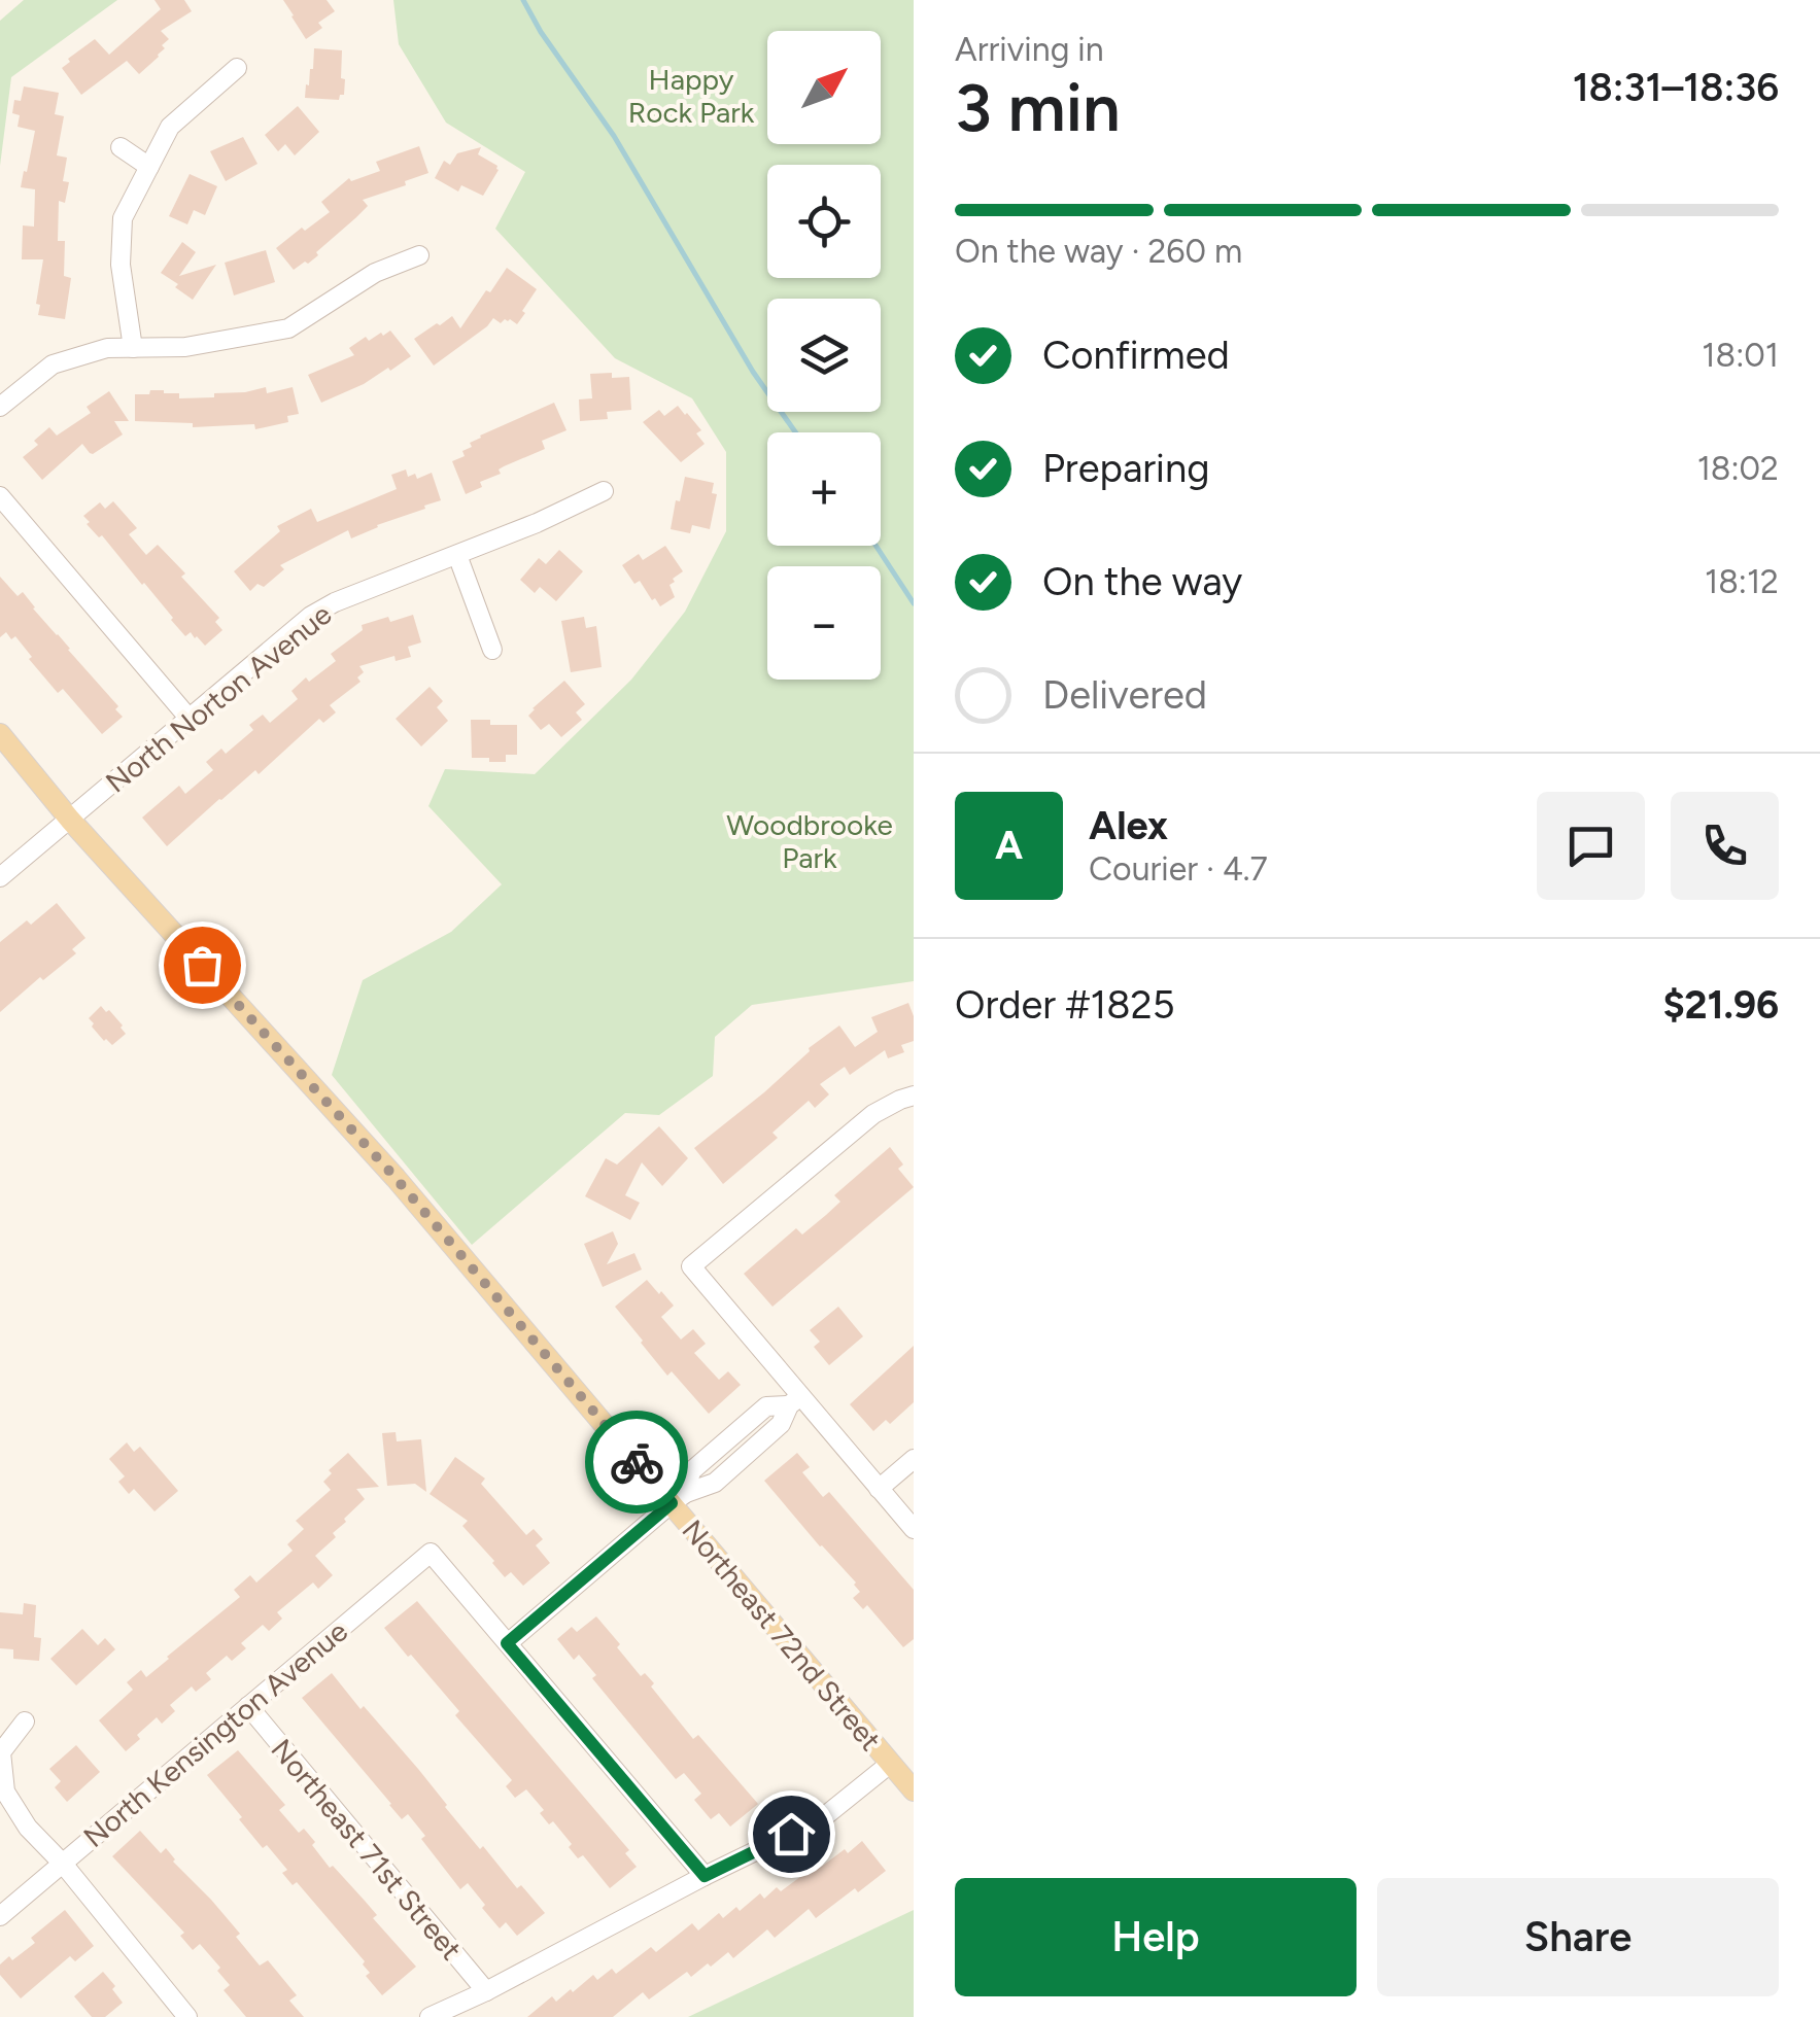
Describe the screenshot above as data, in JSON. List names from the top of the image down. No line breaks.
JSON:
{"streets":{"main road":["Northeast 72nd Street"],"street":["North Norton Avenue","North Kensington Avenue","Northeast 71st Street"]},"crossings":[["North Norton Avenue","Northeast 72nd Street"],["North Kensington Avenue","Northeast 71st Street"]],"parks":["Happy Rock Park","Woodbrooke Park"],"north":"top right","page":{"heading":["3 min","Arriving in","18:31–18:36"],"panel":["Alex","Courier · 4.7","Order #1825","$21.96"],"map_buttons":["+","−"],"bar":"On the way · 260 m","list":[["Confirmed","18:01"],["Preparing","18:02"],["On the way","18:12"],"Delivered"],"round":"A","buttons":["Help","Share"]}}
